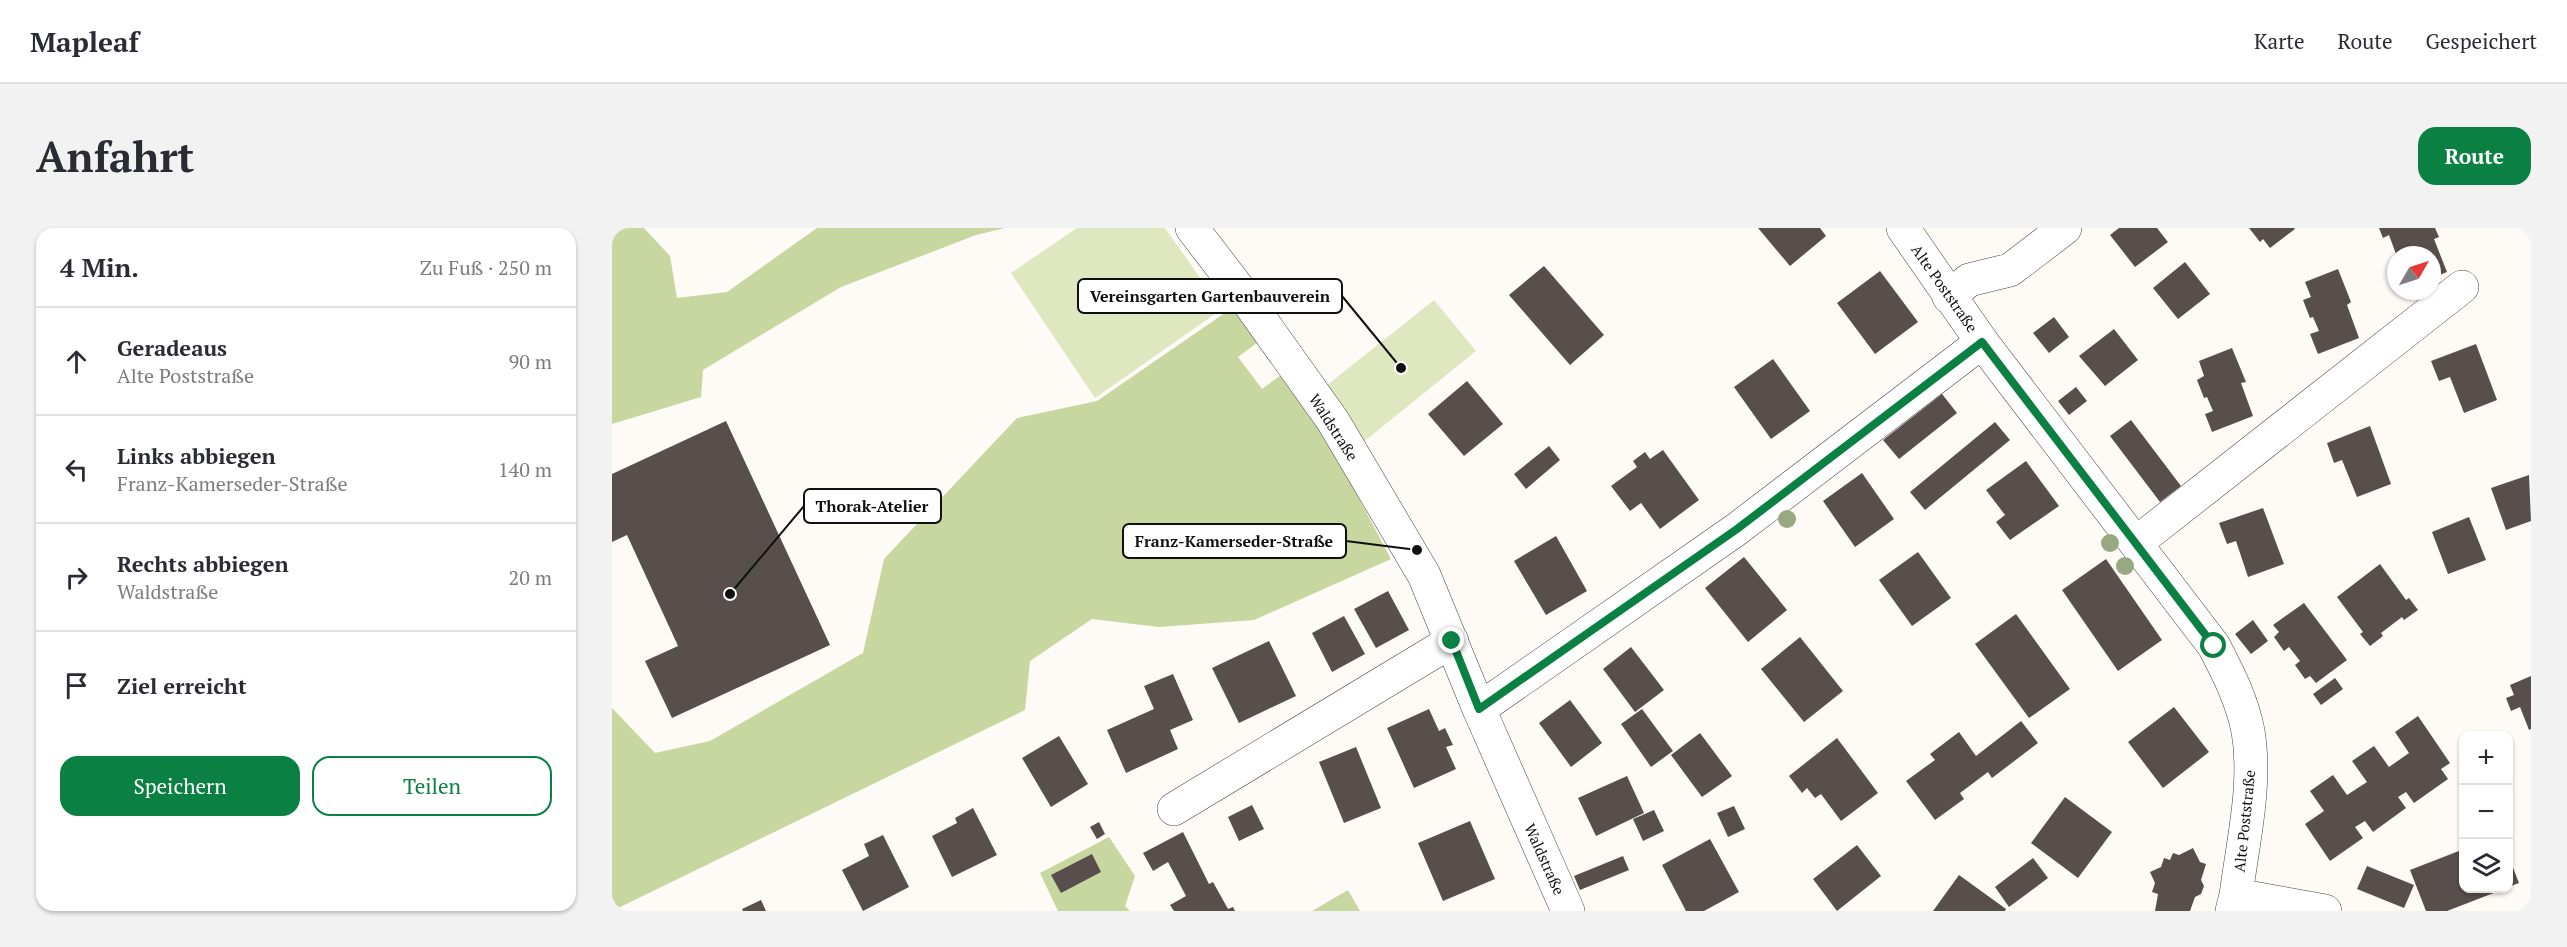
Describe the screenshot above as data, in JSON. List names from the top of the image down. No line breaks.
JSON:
{"streets":{"street":["Alte Poststraße","Waldstraße"]},"places":["Vereinsgarten Gartenbauverein","Franz-Kamerseder-Straße","Thorak-Atelier"],"north":"top right","page":{"header":"Mapleaf","nav":["Karte","Route","Gespeichert"],"buttons":["Route",["Speichern","Teilen"]],"title":"Anfahrt","heading":["4 Min.","Zu Fuß · 250 m"],"list":[["Geradeaus","Alte Poststraße","90 m"],["Links abbiegen","Franz-Kamerseder-Straße","140 m"],["Rechts abbiegen","Waldstraße","20 m"],"Ziel erreicht"],"map_buttons":["+","−"]}}
